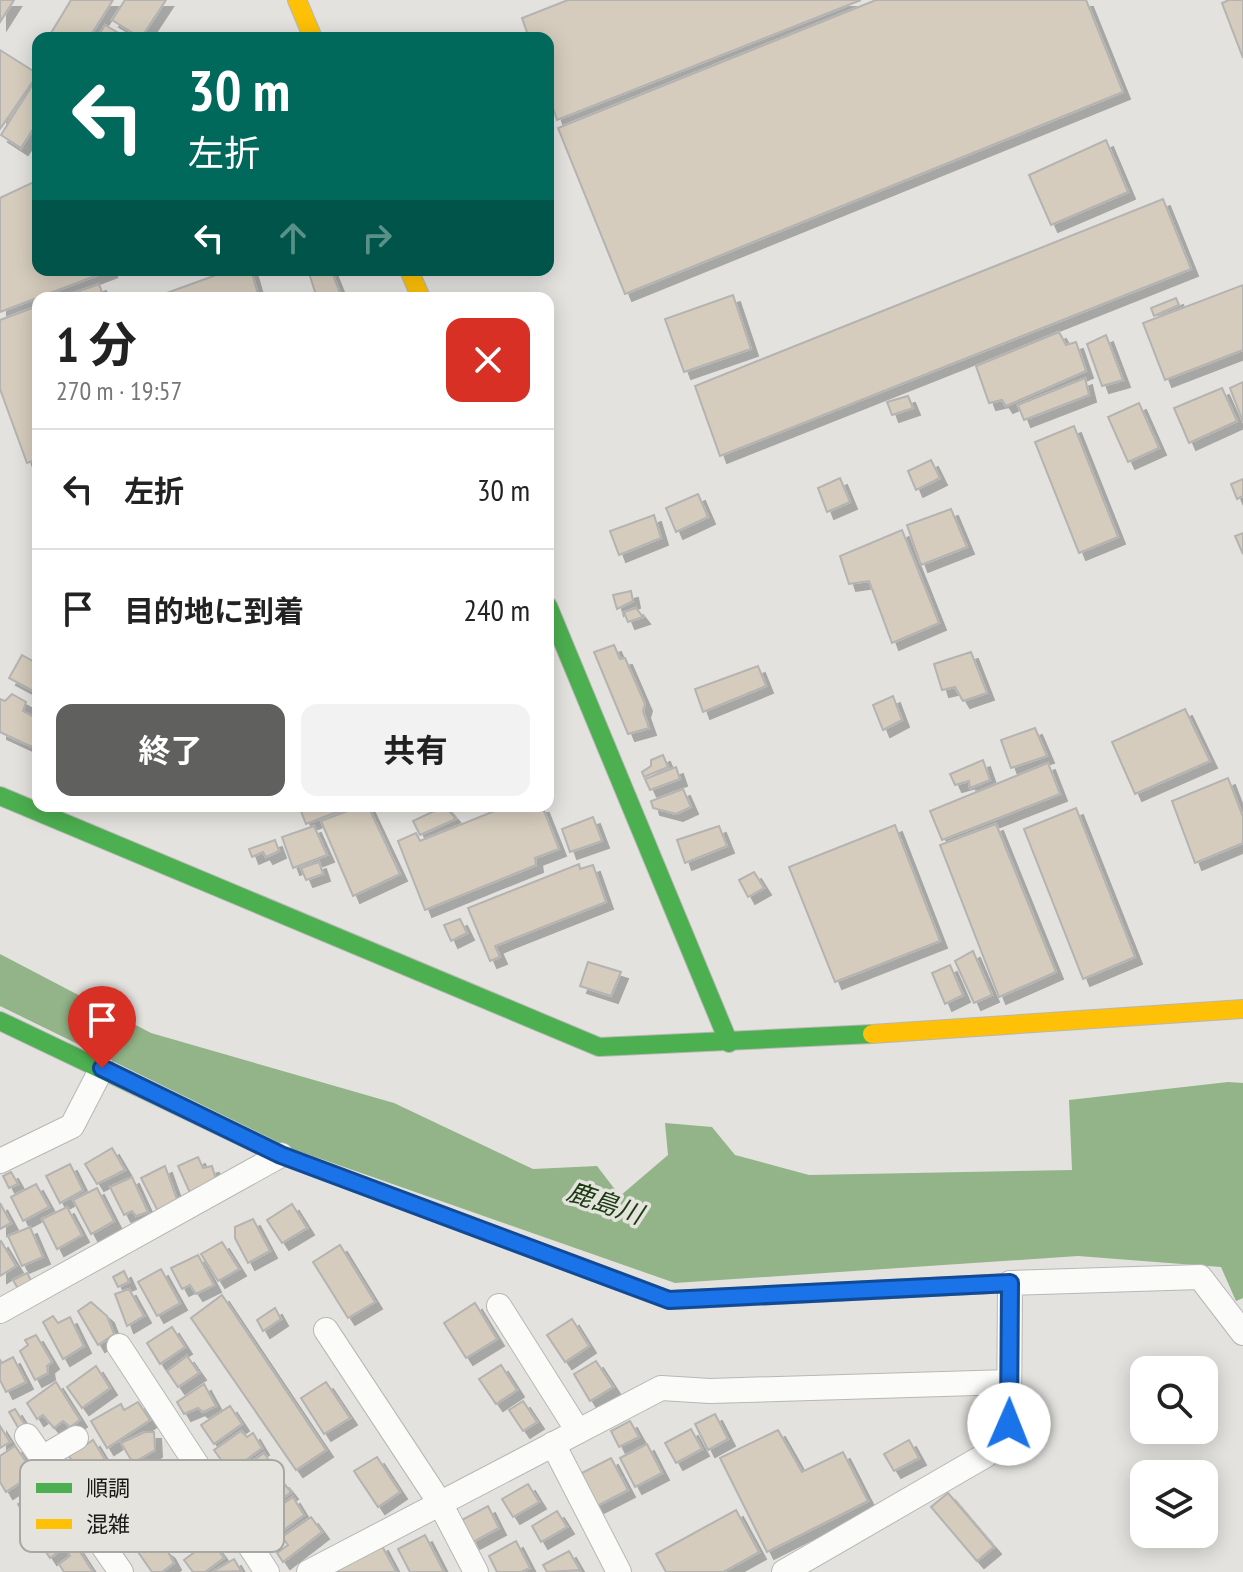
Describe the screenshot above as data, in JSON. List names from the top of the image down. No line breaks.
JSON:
{"water":["鹿島川"],"legend":["順調","混雑"],"page":{"turn":["30 m","左折"],"heading":["1 分","270 m · 19:57"],"list":[{"name":"左折","value":"30 m"},{"name":"目的地に到着","value":"240 m"}],"buttons":["終了","共有"]}}
